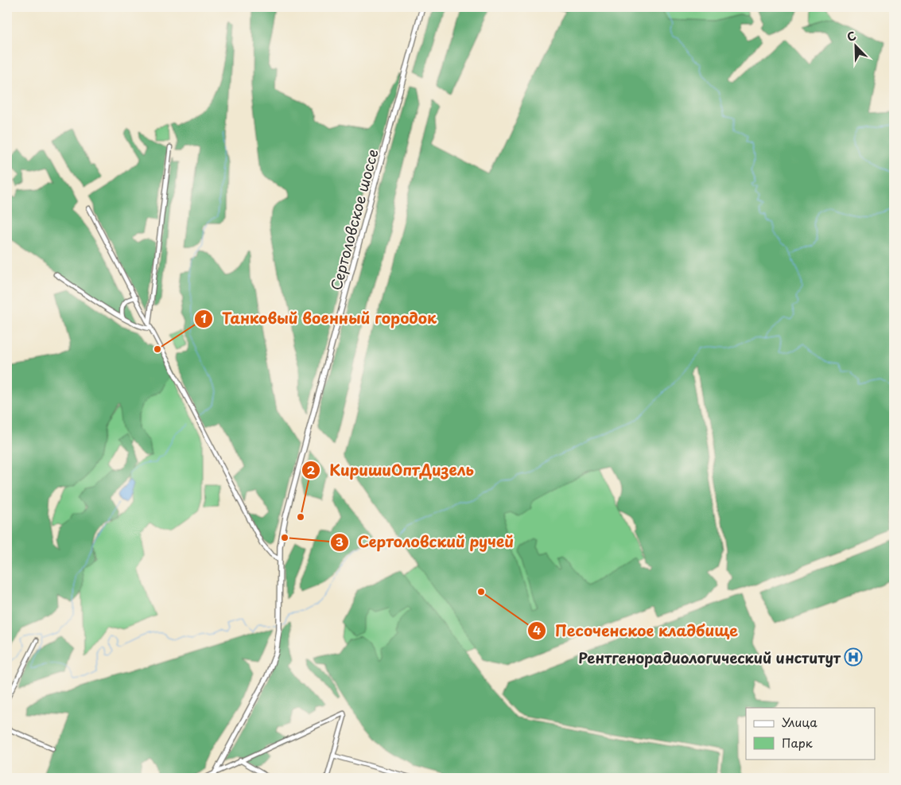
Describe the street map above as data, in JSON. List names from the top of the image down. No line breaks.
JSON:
{"streets":{"main road":["Сертоловское шоссе"]},"places":{"other":["Танковый военный городок","КиришиОптДизель","Сертоловский ручей","Песоченское кладбище"],"hospital":["Рентгенорадиологический институт"]},"legend":["Улица","Парк"],"north":"top left"}
